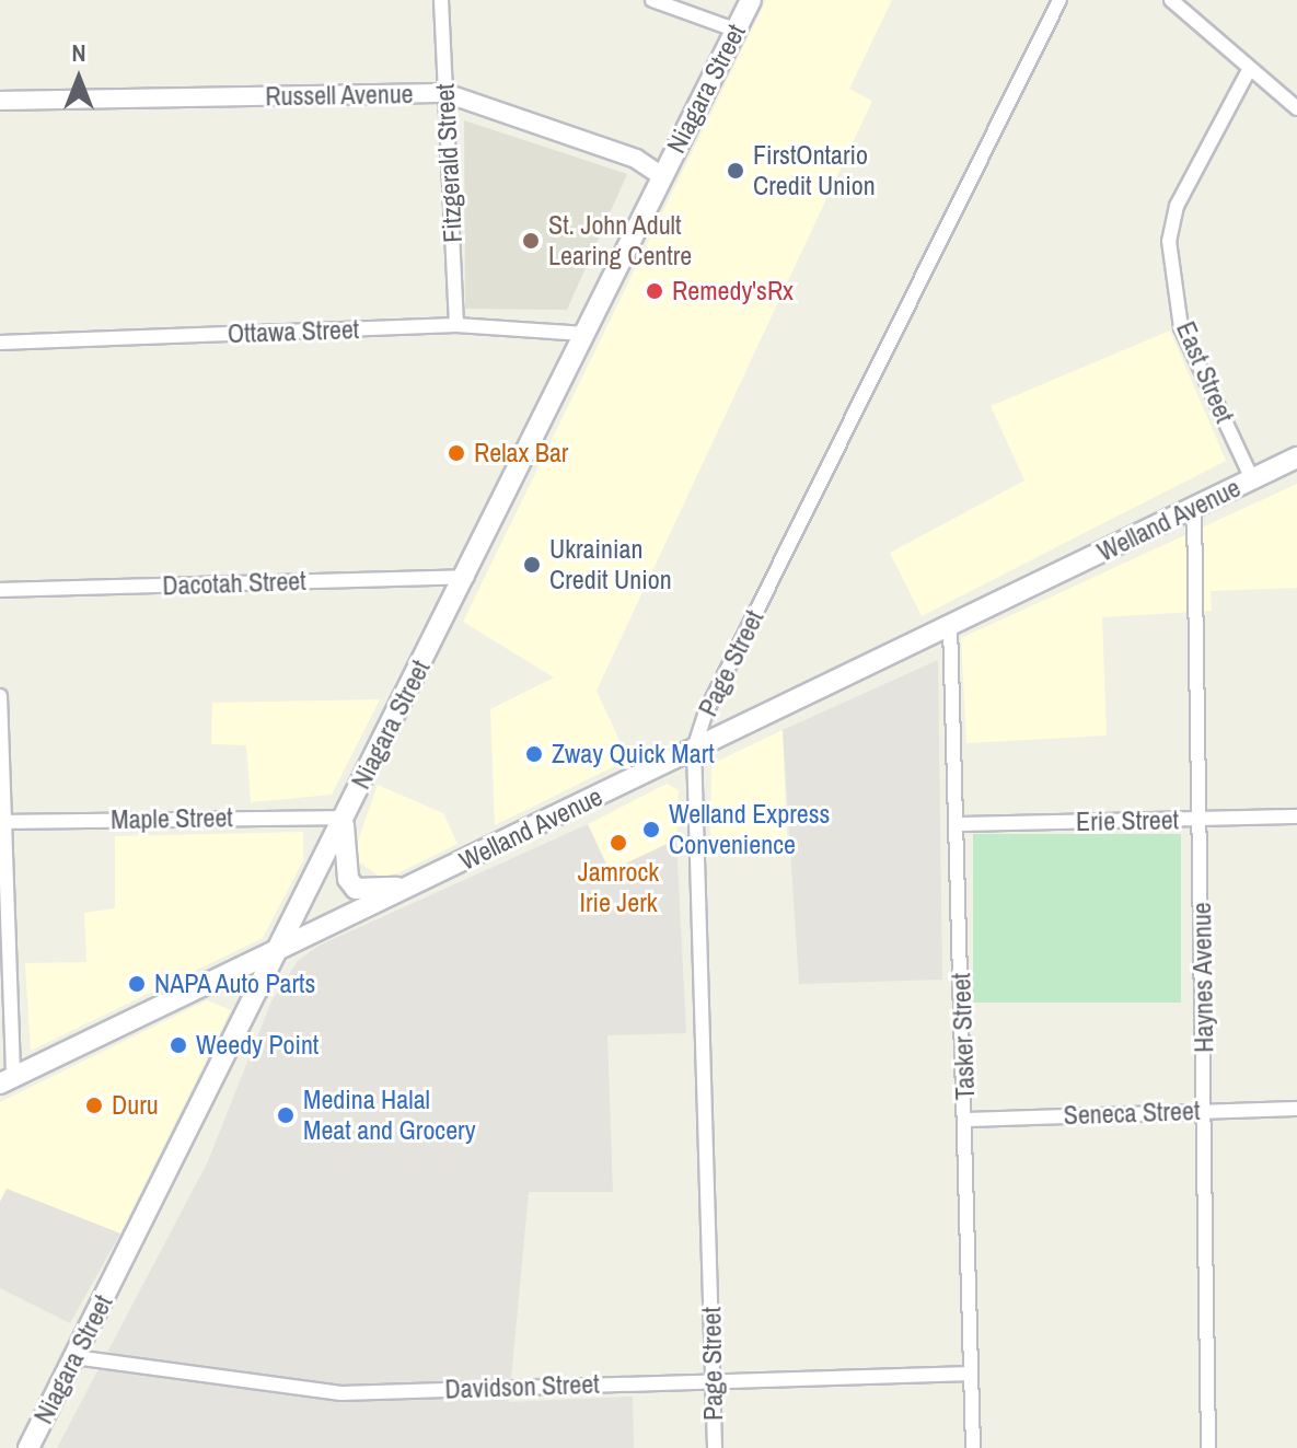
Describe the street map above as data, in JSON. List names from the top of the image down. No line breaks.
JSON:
{"streets":{"main road":["Niagara Street","Welland Avenue"],"street":["Russell Avenue","Fitzgerald Street","Ottawa Street","East Street","Dacotah Street","Page Street","Maple Street","Erie Street","Haynes Avenue","Tasker Street","Seneca Street","Davidson Street"]},"crossings":[["Niagara Street","Russell Avenue"],["Niagara Street","Ottawa Street"],["Niagara Street","Welland Avenue"],["Niagara Street","Dacotah Street"],["Niagara Street","Maple Street"],["Niagara Street","Davidson Street"],["Russell Avenue","Fitzgerald Street"],["Fitzgerald Street","Ottawa Street"],["East Street","Welland Avenue"],["Welland Avenue","Page Street"],["Welland Avenue","Haynes Avenue"],["Welland Avenue","Tasker Street"],["Page Street","Davidson Street"],["Erie Street","Haynes Avenue"],["Erie Street","Tasker Street"],["Haynes Avenue","Seneca Street"],["Tasker Street","Seneca Street"],["Tasker Street","Davidson Street"]],"places":["FirstOntario Credit Union","St. John Adult Learing Centre","Remedy'sRx","Relax Bar","Ukrainian Credit Union","Zway Quick Mart","Welland Express Convenience","Jamrock Irie Jerk","NAPA Auto Parts","Weedy Point","Duru","Medina Halal Meat and Grocery"],"north":"top"}
